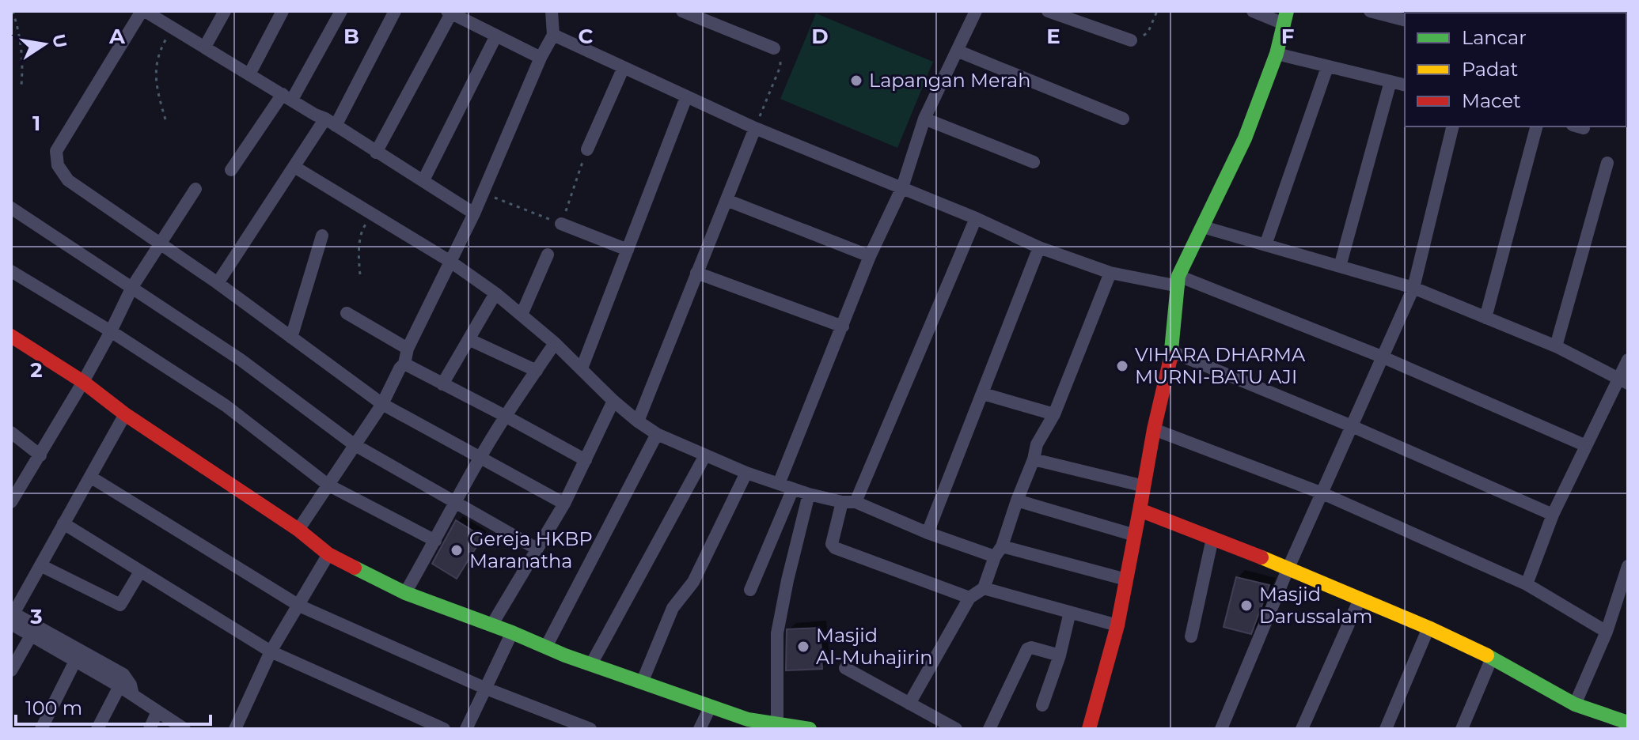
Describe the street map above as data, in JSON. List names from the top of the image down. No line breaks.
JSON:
{"places":["Lapangan Merah","VIHARA DHARMA MURNI-BATU AJI","Gereja HKBP Maranatha","Masjid Darussalam","Masjid Al-Muhajirin"],"legend":["Lancar","Padat","Macet"],"scale_bar":"100 m","north":"right","grid":{"columns":["A","B","C","D","E","F"],"rows":["1","2","3"]}}
